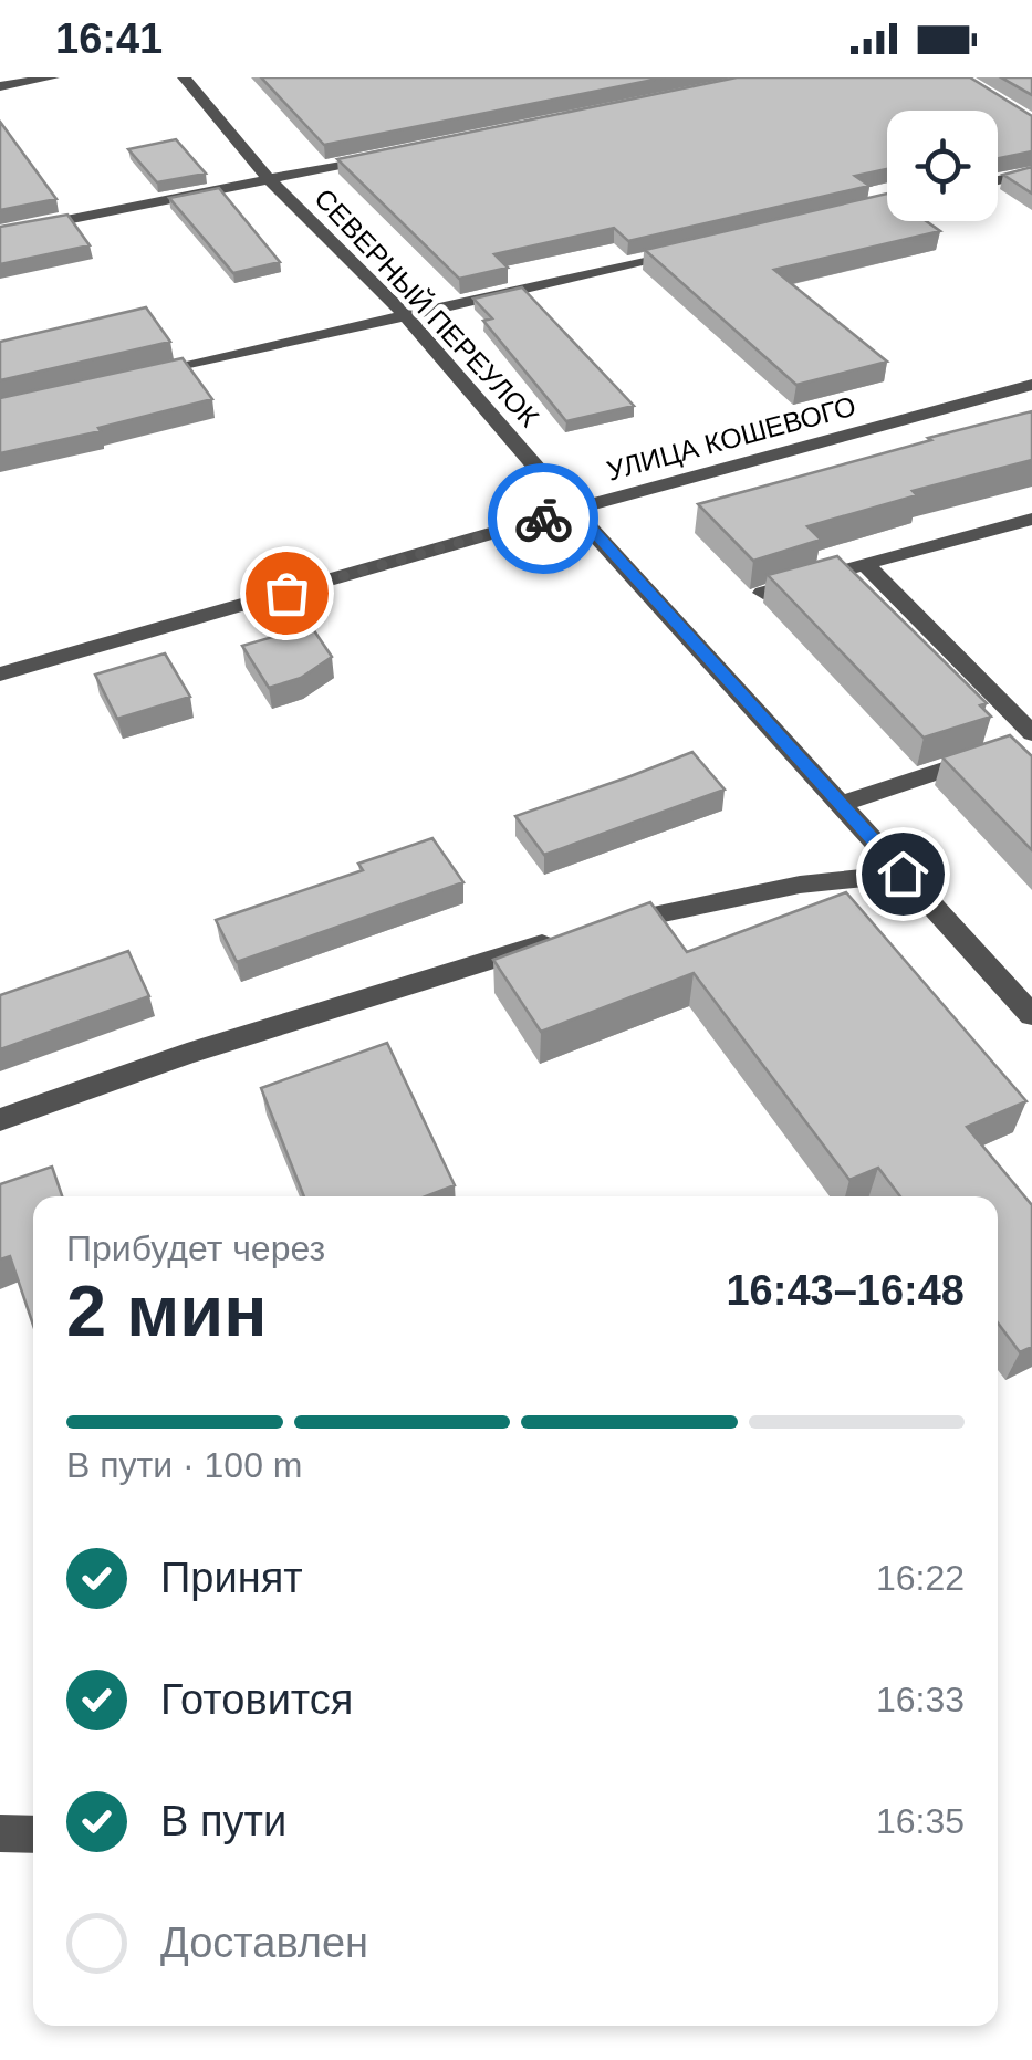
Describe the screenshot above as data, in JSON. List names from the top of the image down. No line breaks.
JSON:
{"streets":{"street":["СЕВЕРНЫЙ ПЕРЕУЛОК","УЛИЦА КОШЕВОГО"]},"crossings":[["СЕВЕРНЫЙ ПЕРЕУЛОК","УЛИЦА КОШЕВОГО"]],"page":{"status":"16:41","heading":["2 мин","Прибудет через","16:43–16:48"],"bar":"В пути · 100 m","list":[["Принят","16:22"],["Готовится","16:33"],["В пути","16:35"],"Доставлен"]}}
